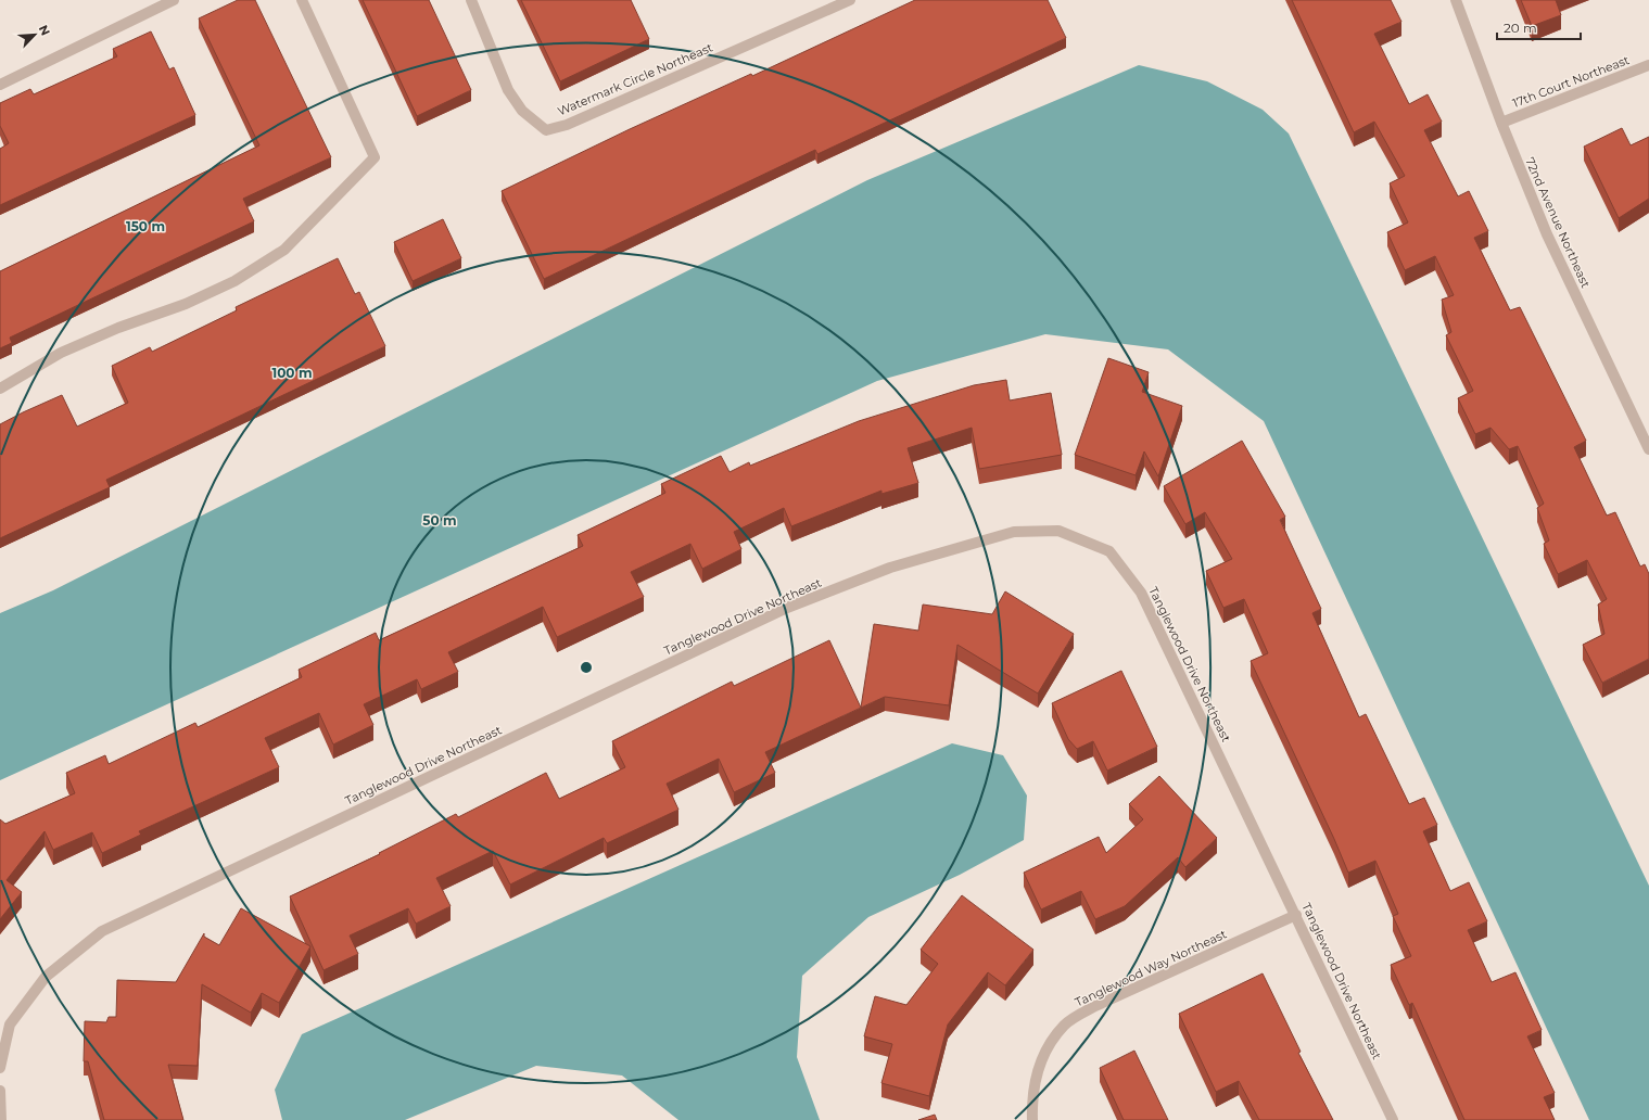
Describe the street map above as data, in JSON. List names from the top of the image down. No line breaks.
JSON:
{"streets":{"street":["Watermark Circle Northeast","17th Court Northeast","72nd Avenue Northeast","Tanglewood Drive Northeast","Tanglewood Way Northeast"]},"crossings":[["17th Court Northeast","72nd Avenue Northeast"],["Tanglewood Drive Northeast","Tanglewood Way Northeast"]],"scale_bar":"20 m","north":"top right","rings":["150 m","100 m","50 m"]}
